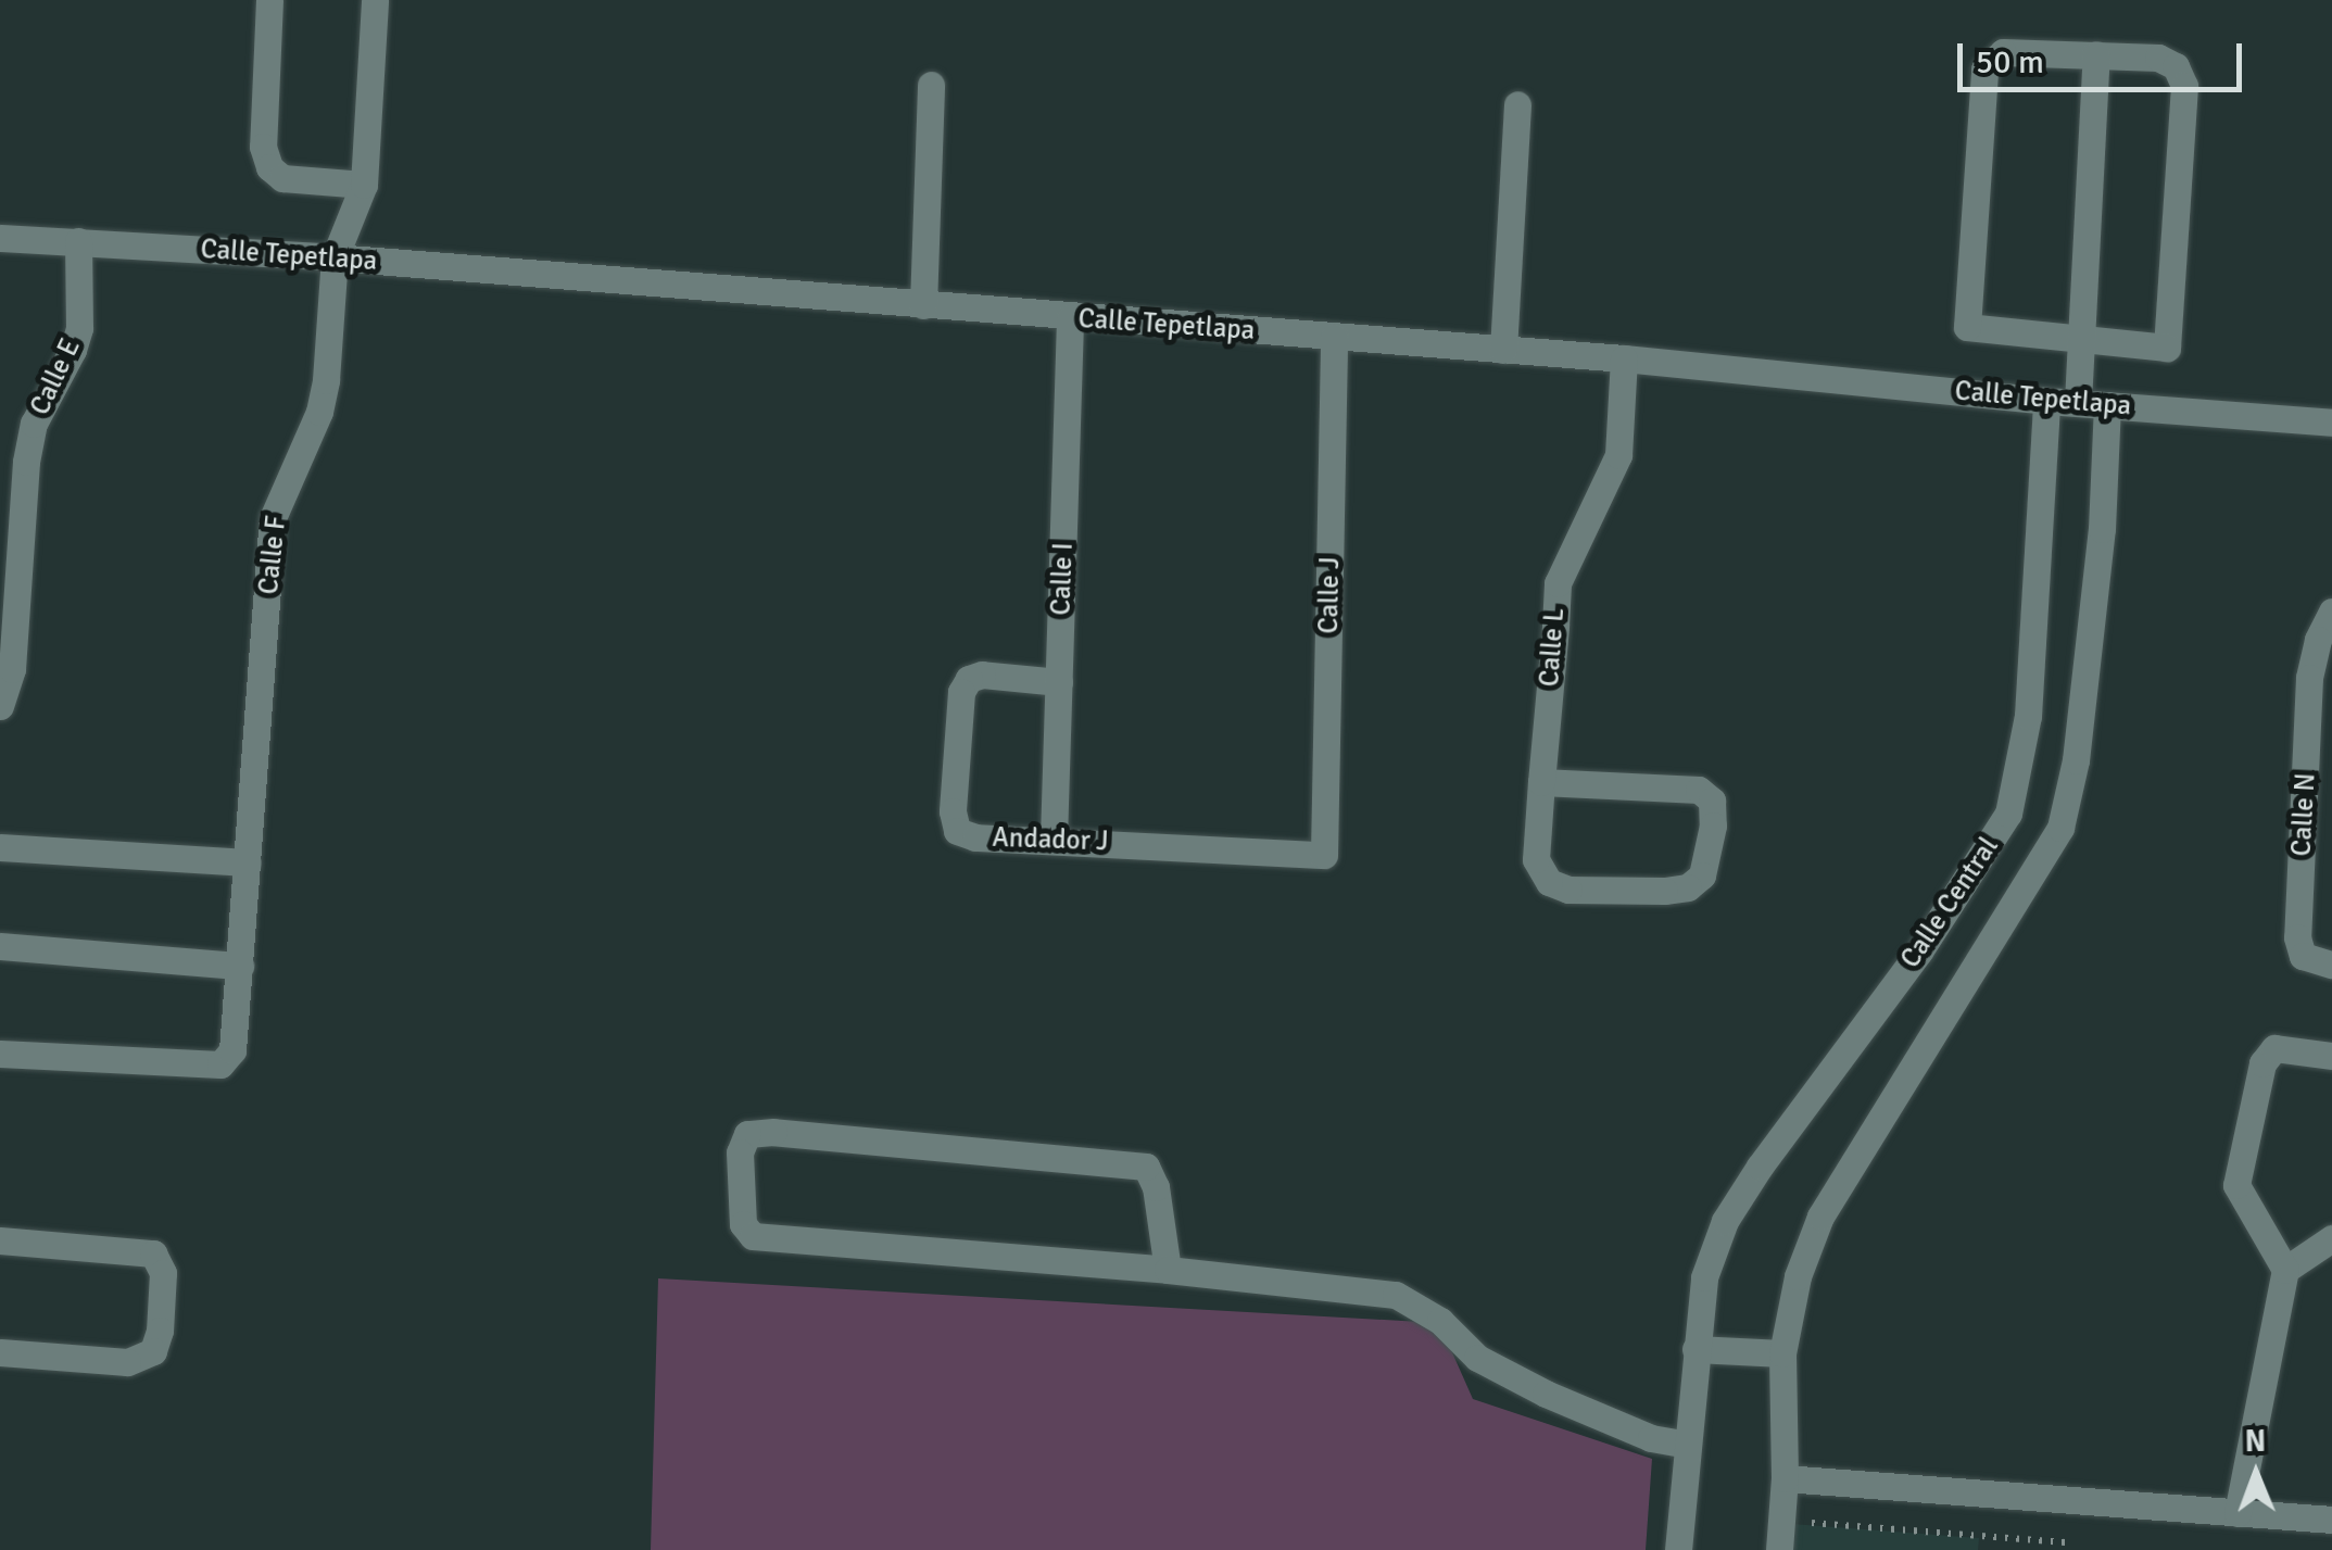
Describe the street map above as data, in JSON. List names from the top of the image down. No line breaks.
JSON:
{"streets":{"street":["Calle Tepetlapa","Calle E","Calle F","Calle I","Calle J","Calle L","Calle N","Andador J","Calle Central"]},"crossings":[["Calle Tepetlapa","Calle E"],["Calle Tepetlapa","Calle F"],["Calle Tepetlapa","Calle I"],["Calle Tepetlapa","Calle J"],["Calle Tepetlapa","Calle L"],["Calle Tepetlapa","Calle Central"],["Calle I","Andador J"],["Calle J","Andador J"]],"scale_bar":"50 m","north":"top"}
